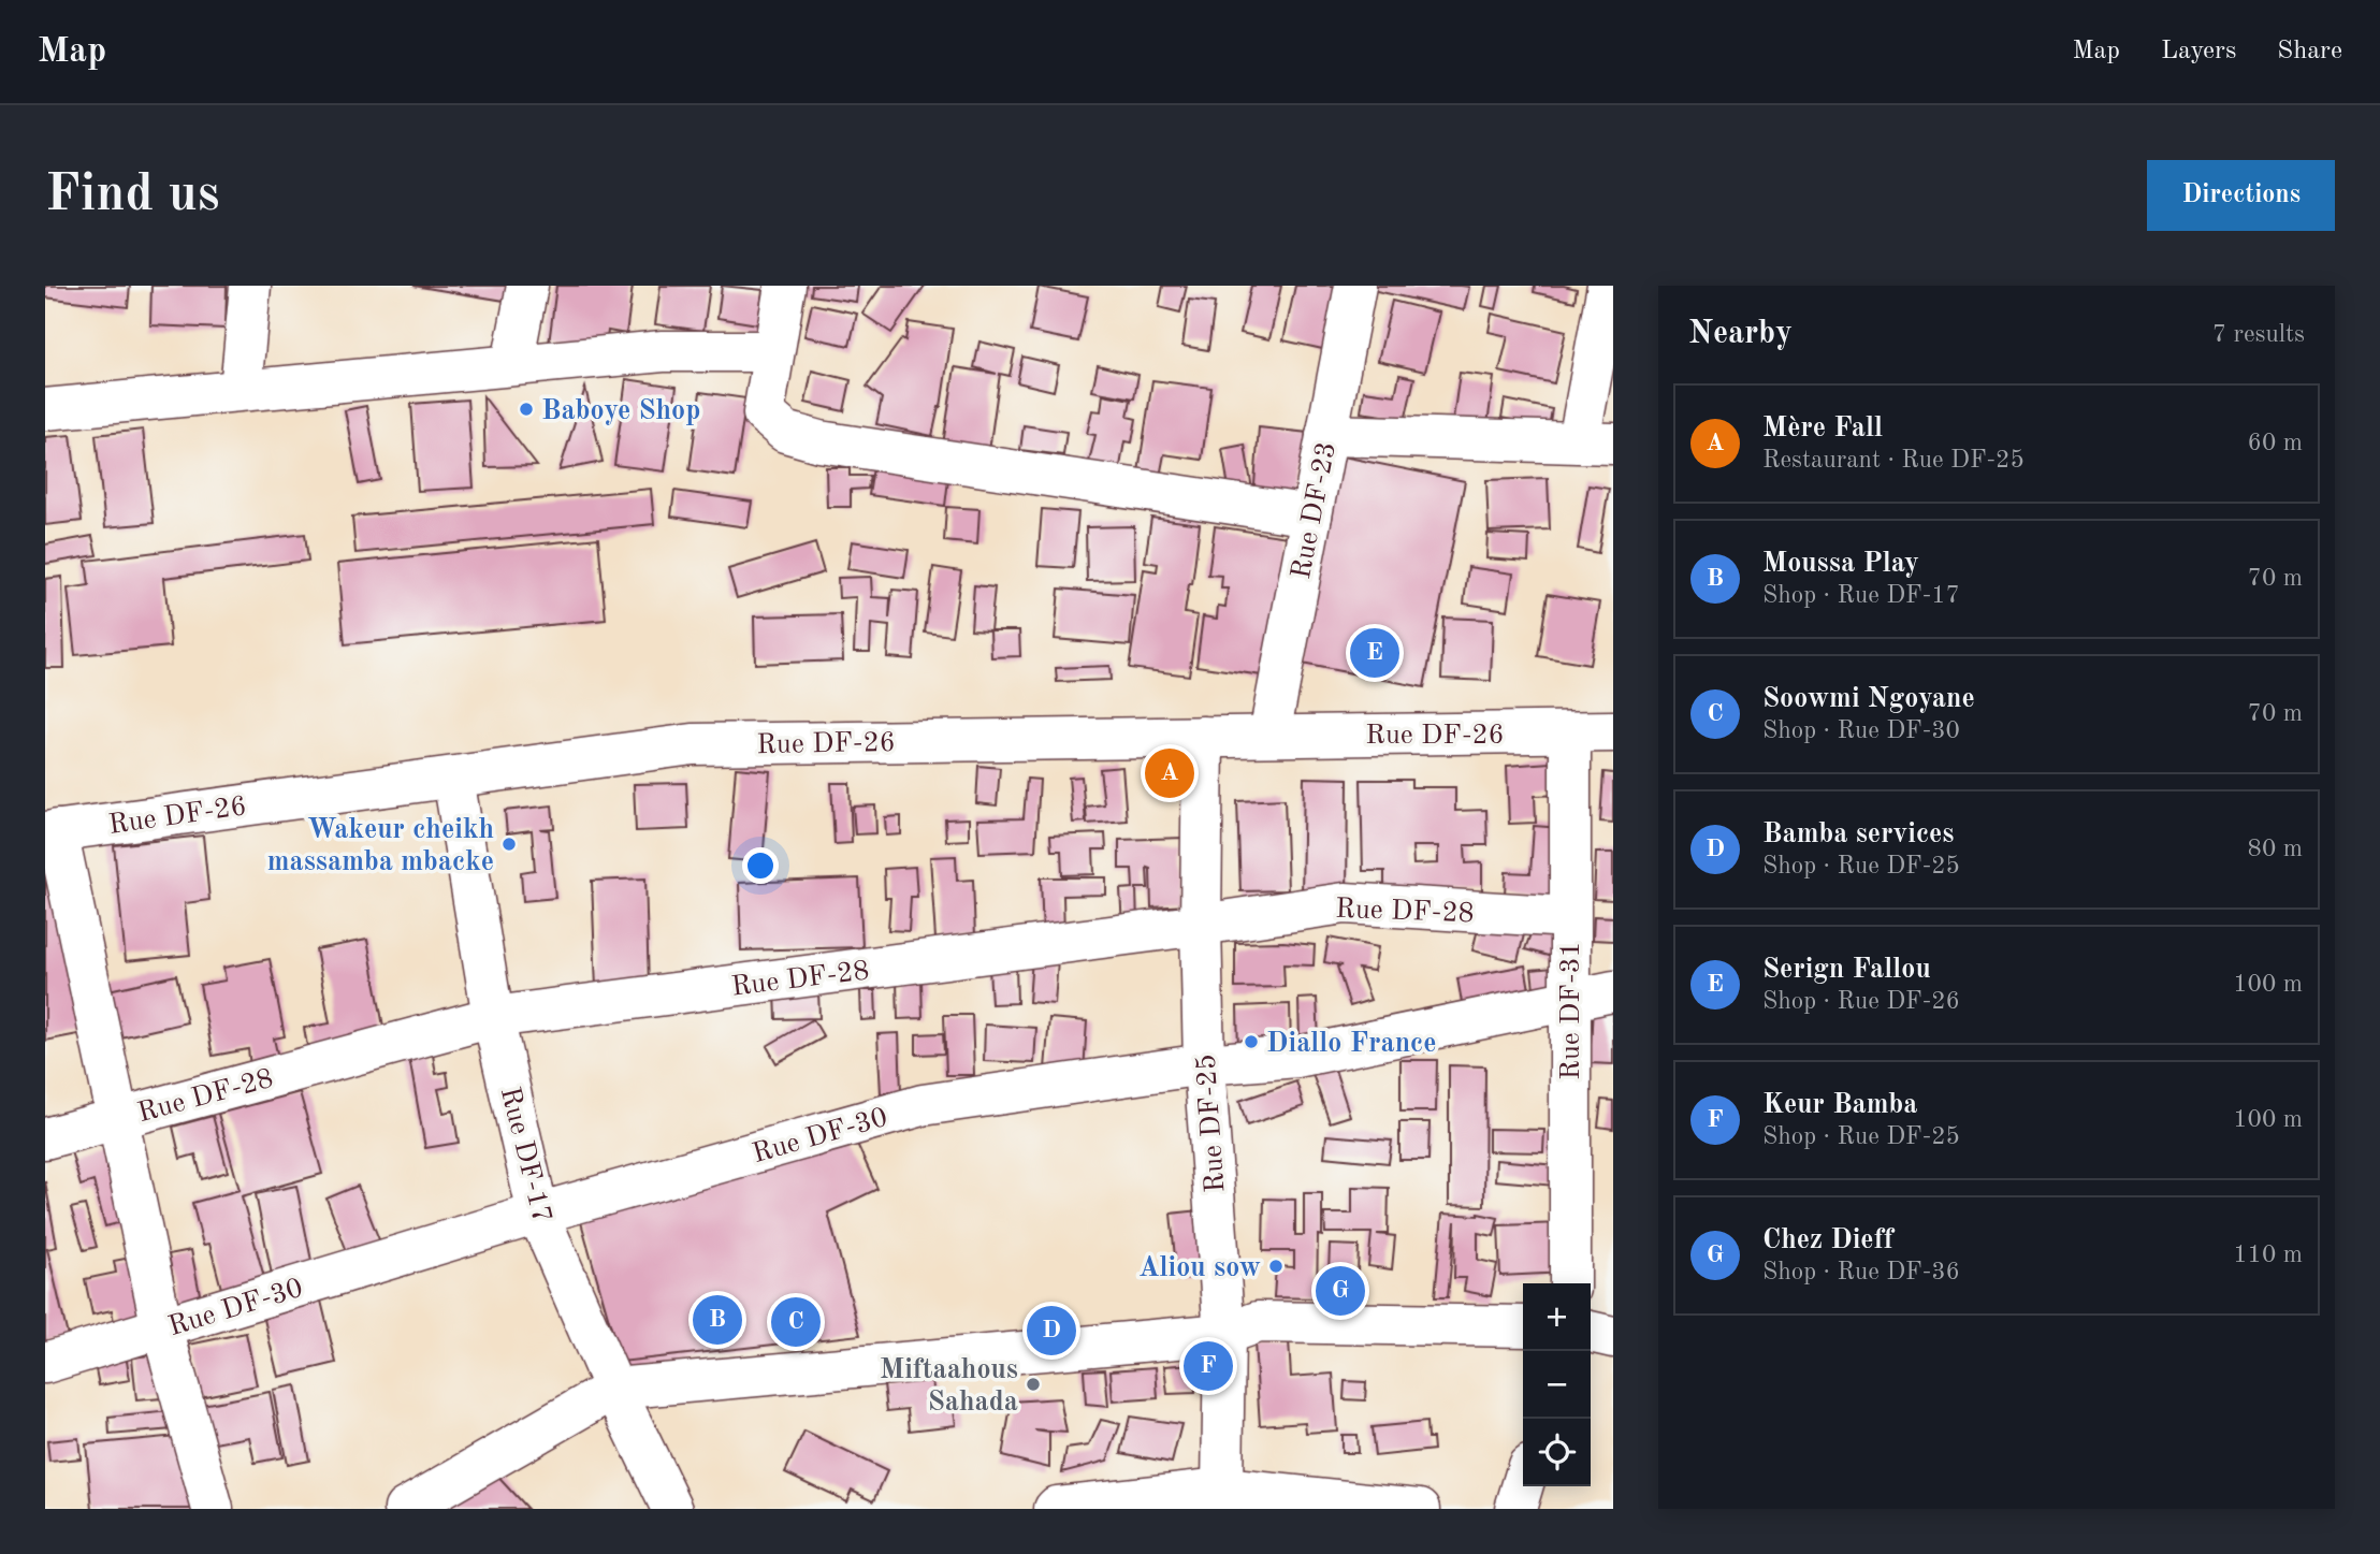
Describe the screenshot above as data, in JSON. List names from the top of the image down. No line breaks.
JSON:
{"streets":{"street":["Rue DF-23","Rue DF-26","Rue DF-28","Rue DF-31","Rue DF-25","Rue DF-30","Rue DF-17"]},"crossings":[["Rue DF-23","Rue DF-26"],["Rue DF-26","Rue DF-31"],["Rue DF-26","Rue DF-25"],["Rue DF-26","Rue DF-17"],["Rue DF-28","Rue DF-31"],["Rue DF-28","Rue DF-25"],["Rue DF-28","Rue DF-17"],["Rue DF-31","Rue DF-30"],["Rue DF-25","Rue DF-30"],["Rue DF-30","Rue DF-17"]],"places":["Baboye Shop","Wakeur cheikh massamba mbacke","Diallo France","Aliou sow","Miftaahous Sahada"],"page":{"header":"Map","nav":["Map","Layers","Share"],"buttons":"Directions","title":"Find us","heading":["Nearby","7 results"],"list":[{"mark":"A","name":"Mère Fall","note":"Restaurant · Rue DF-25","value":"60 m"},{"mark":"B","name":"Moussa Play","note":"Shop · Rue DF-17","value":"70 m"},{"mark":"C","name":"Soowmi Ngoyane","note":"Shop · Rue DF-30","value":"70 m"},{"mark":"D","name":"Bamba services","note":"Shop · Rue DF-25","value":"80 m"},{"mark":"E","name":"Serign Fallou","note":"Shop · Rue DF-26","value":"100 m"},{"mark":"F","name":"Keur Bamba","note":"Shop · Rue DF-25","value":"100 m"},{"mark":"G","name":"Chez Dieff","note":"Shop · Rue DF-36","value":"110 m"}],"pins":["E","A","G","B","C","D","F"],"map_buttons":["+","−"]}}
